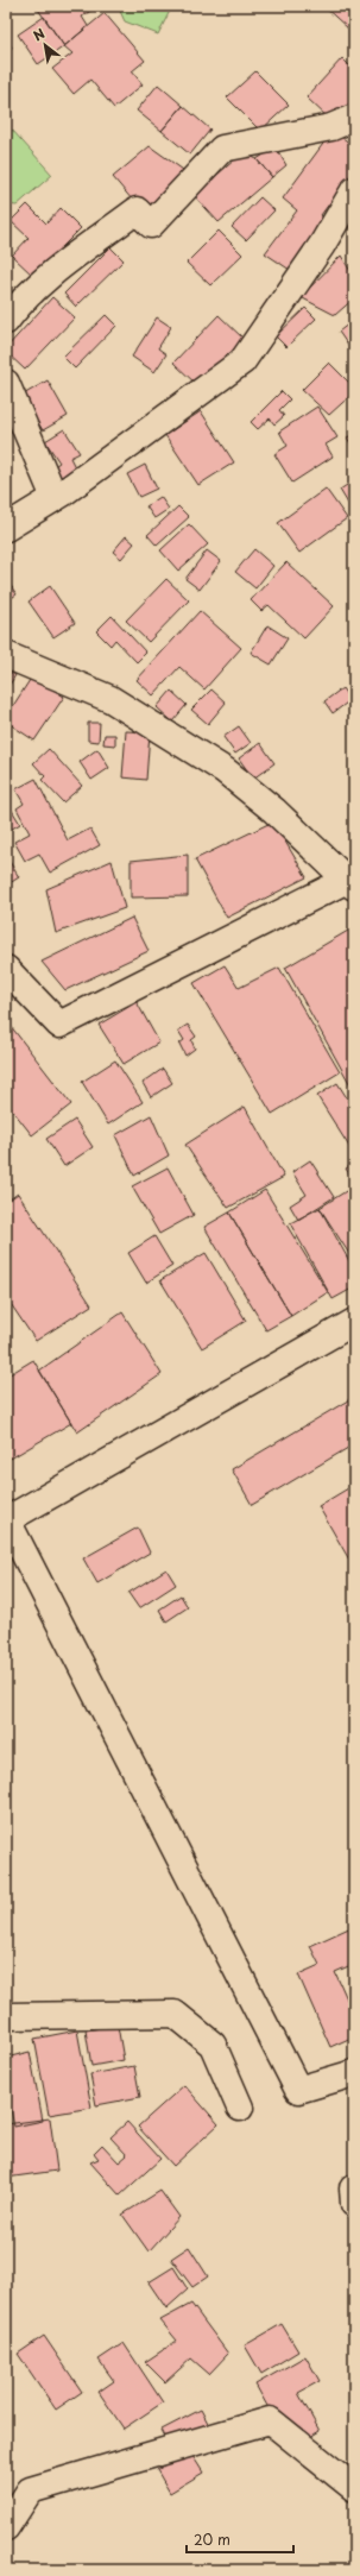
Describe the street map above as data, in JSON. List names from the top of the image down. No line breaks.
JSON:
{"scale_bar":"20 m","north":"top left"}
